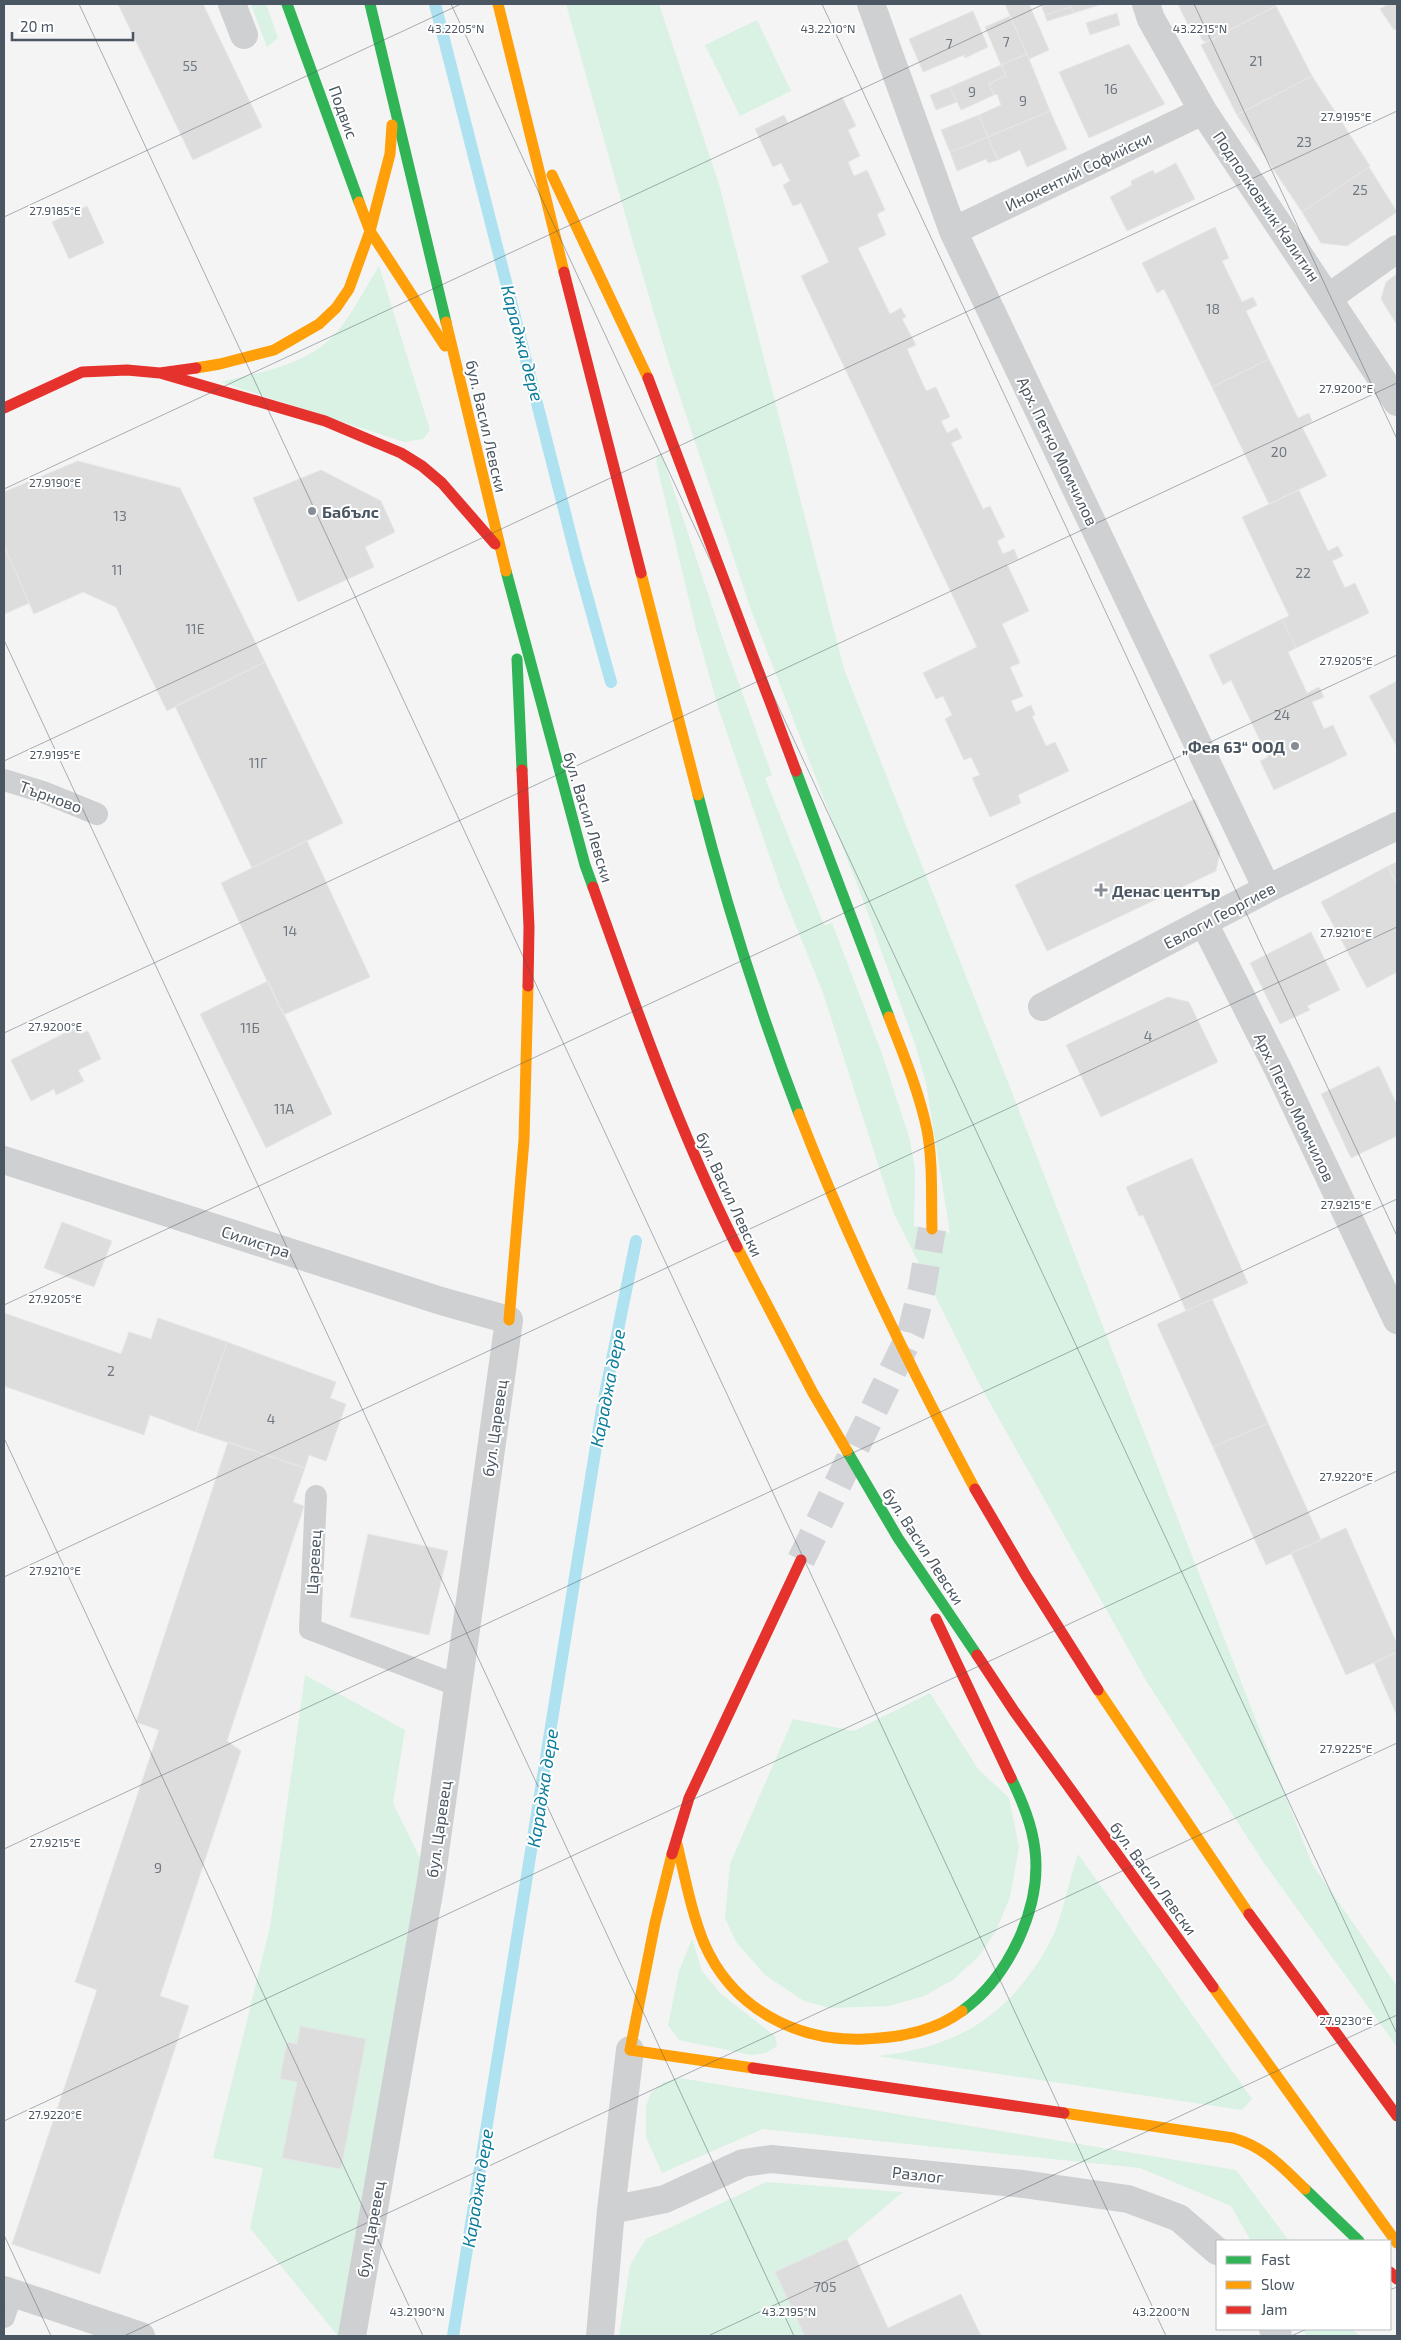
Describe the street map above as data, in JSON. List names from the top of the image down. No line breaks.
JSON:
{"streets":{"main road":["Подвис","бул. Васил Левски"],"street":["Инокентий Софийски","Подполковник Калитин","Арх. Петко Момчилов","Евлоги Георгиев","Силистра","бул. Царевец","Разлог"],"lane":["Търново","Царевец"]},"crossings":[["Подвис","бул. Васил Левски"],["Инокентий Софийски","Подполковник Калитин"],["Инокентий Софийски","Арх. Петко Момчилов"],["Арх. Петко Момчилов","Евлоги Георгиев"],["Силистра","бул. Царевец"],["бул. Царевец","Царевец"]],"water":["Караджа дере"],"places":{"other":["Бабълс","„Фея 63“ ООД"],"health":["Денас център"]},"house_numbers":["7","7","21","55","16","9","9","23","25","18","20","13","11","22","11Е","24","11Г","14","11Б","4","11А","2","4","9","705"],"legend":["Fast","Slow","Jam"],"scale_bar":"20 m","coordinates":["43.2205°N","43.2210°N","43.2215°N","27.9195°E","27.9185°E","27.9200°E","27.9190°E","27.9205°E","27.9210°E","27.9215°E","27.9220°E","27.9225°E","27.9230°E","43.2190°N","43.2195°N","43.2200°N"]}
